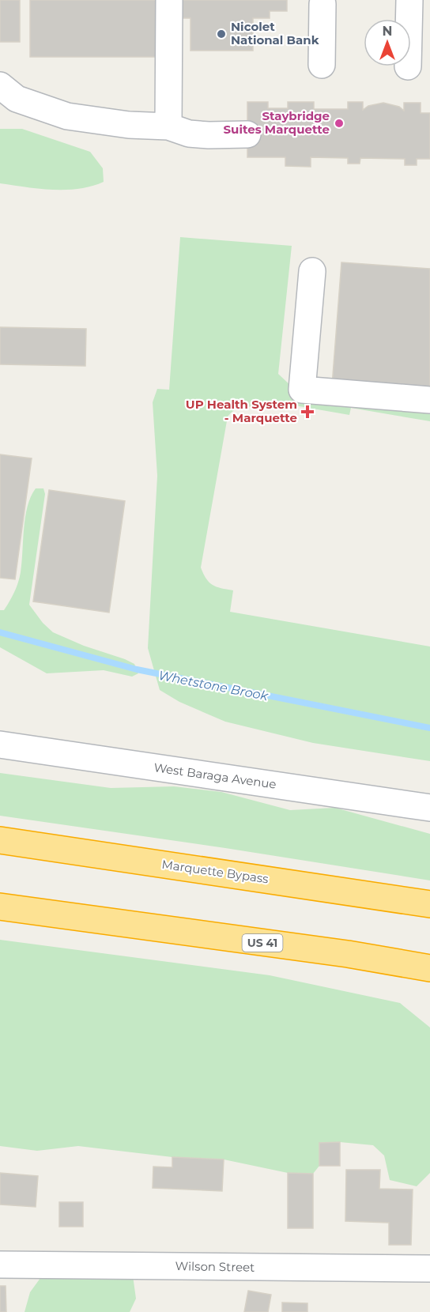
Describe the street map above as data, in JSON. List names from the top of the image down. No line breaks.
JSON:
{"streets":{"highway":["Marquette Bypass","US 41"],"street":["West Baraga Avenue","Wilson Street"]},"water":["Whetstone Brook"],"places":{"other":["Nicolet National Bank","Staybridge Suites Marquette"],"health":["UP Health System - Marquette"]},"north":"top"}
